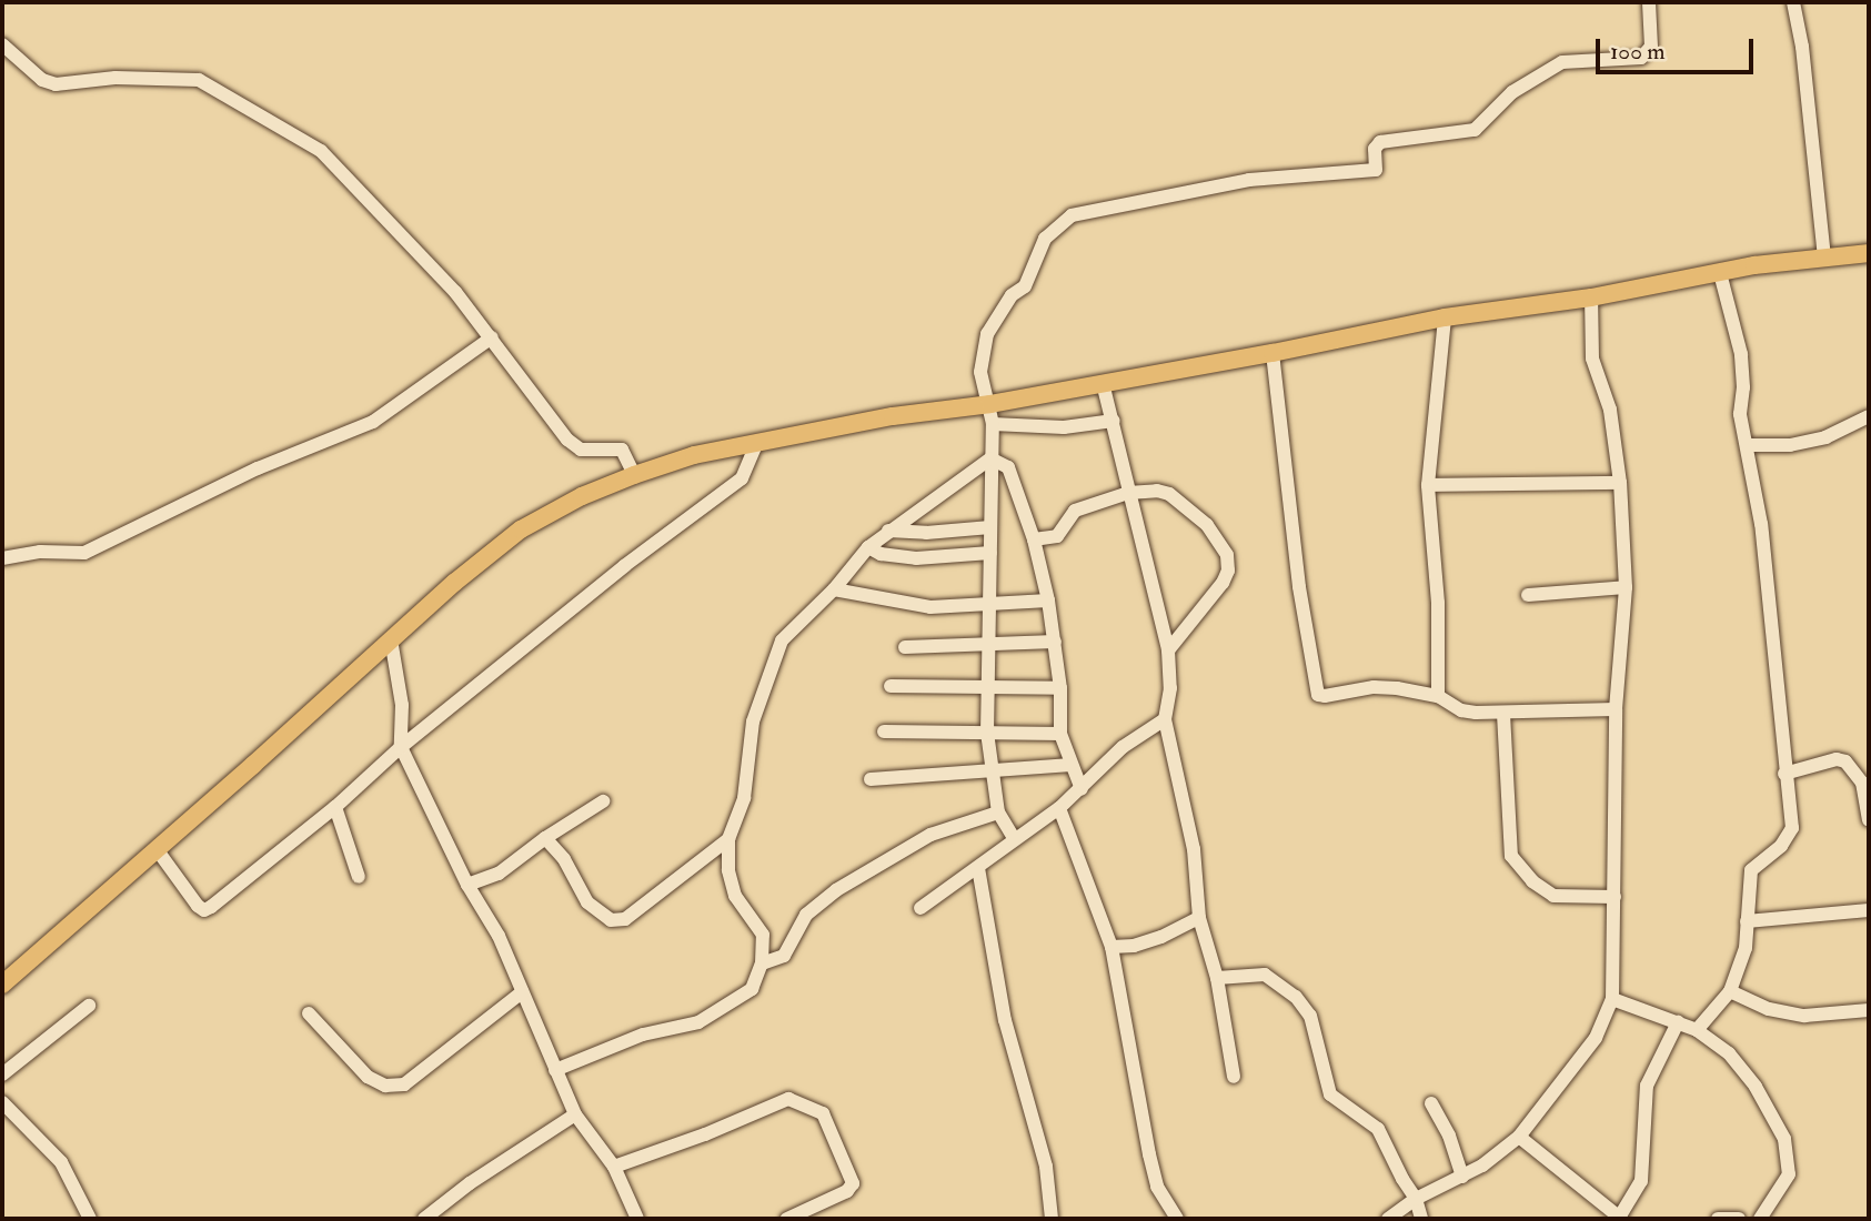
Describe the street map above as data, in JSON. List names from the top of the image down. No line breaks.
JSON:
{"scale_bar":"100 m"}
